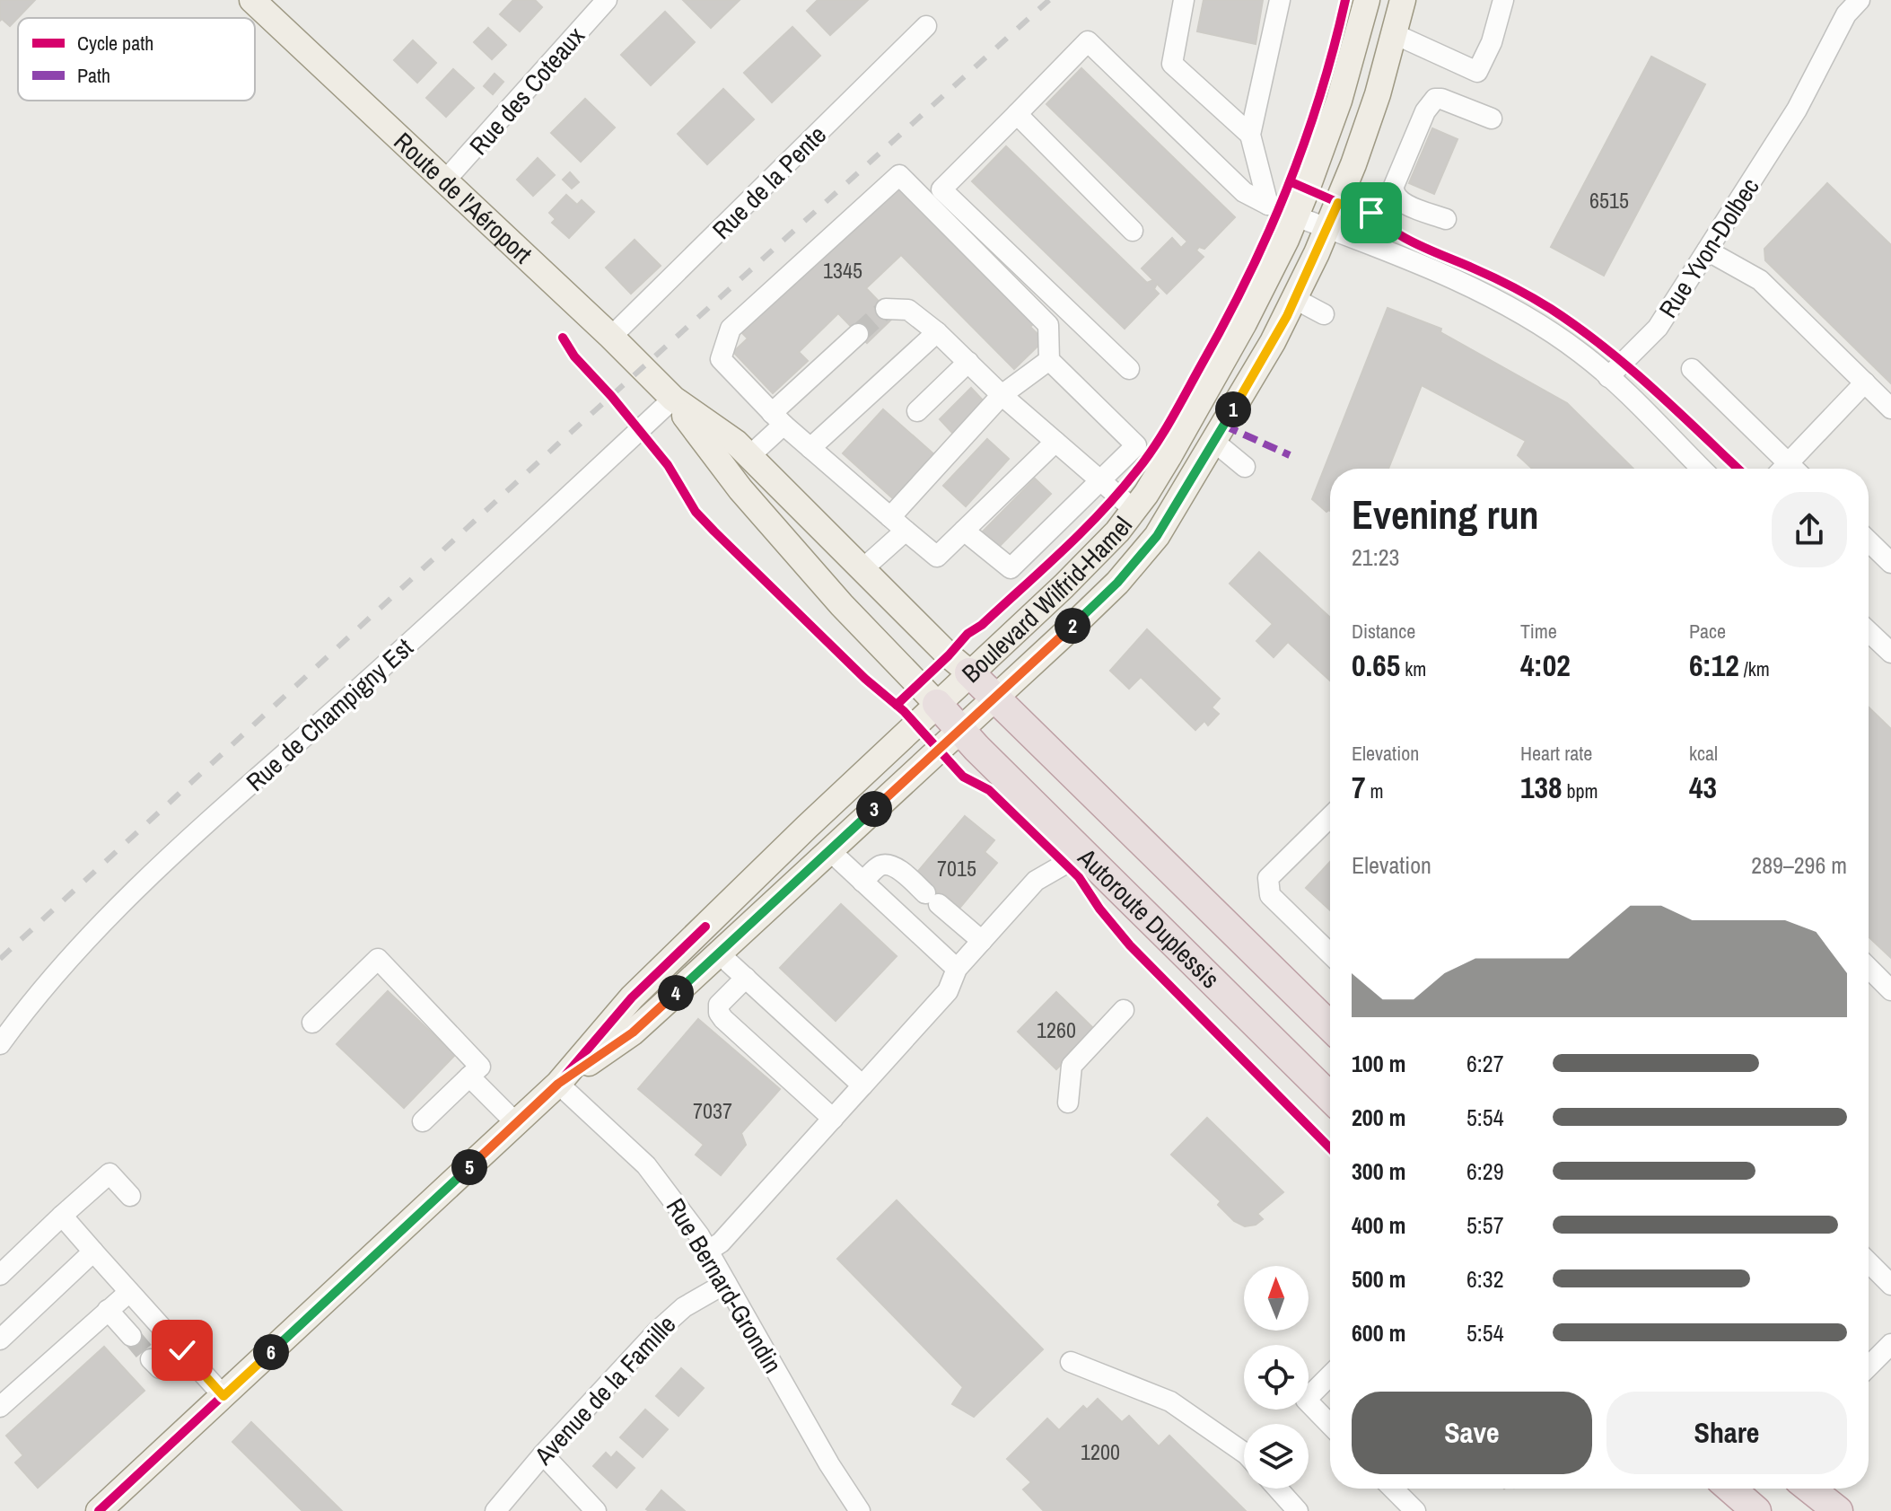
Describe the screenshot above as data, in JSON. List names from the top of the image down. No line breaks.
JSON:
{"streets":{"highway":["Route de l'Aéroport","Autoroute Duplessis"],"main road":["Boulevard Wilfrid-Hamel"],"street":["Rue des Coteaux","Rue de la Pente","Rue Yvon-Dolbec","Rue de Champigny Est","Rue Bernard-Grondin","Avenue de la Famille"]},"crossings":[["Rue des Coteaux","Route de l'Aéroport"],["Rue de la Pente","Route de l'Aéroport"],["Route de l'Aéroport","Boulevard Wilfrid-Hamel"],["Route de l'Aéroport","Rue de Champigny Est"],["Route de l'Aéroport","Autoroute Duplessis"],["Boulevard Wilfrid-Hamel","Autoroute Duplessis"],["Boulevard Wilfrid-Hamel","Rue Bernard-Grondin"],["Rue Bernard-Grondin","Avenue de la Famille"]],"house_numbers":["6515","1345","7015","1260","7037","1200"],"legend":["Cycle path","Path"],"north":"top","page":{"pins":["1","2","3","4","5","6"],"heading":["Evening run","21:23"],"stats":[["Distance","0.65 km"],["Time","4:02"],["Pace","6:12 /km"],["Elevation","7 m"],["Heart rate","138 bpm"],["kcal","43"]],"chart":["Elevation","289–296 m"],"list":[{"name":"100 m","note":"6:27"},{"name":"200 m","note":"5:54"},{"name":"300 m","note":"6:29"},{"name":"400 m","note":"5:57"},{"name":"500 m","note":"6:32"},{"name":"600 m","note":"5:54"}],"buttons":["Save","Share"]}}
